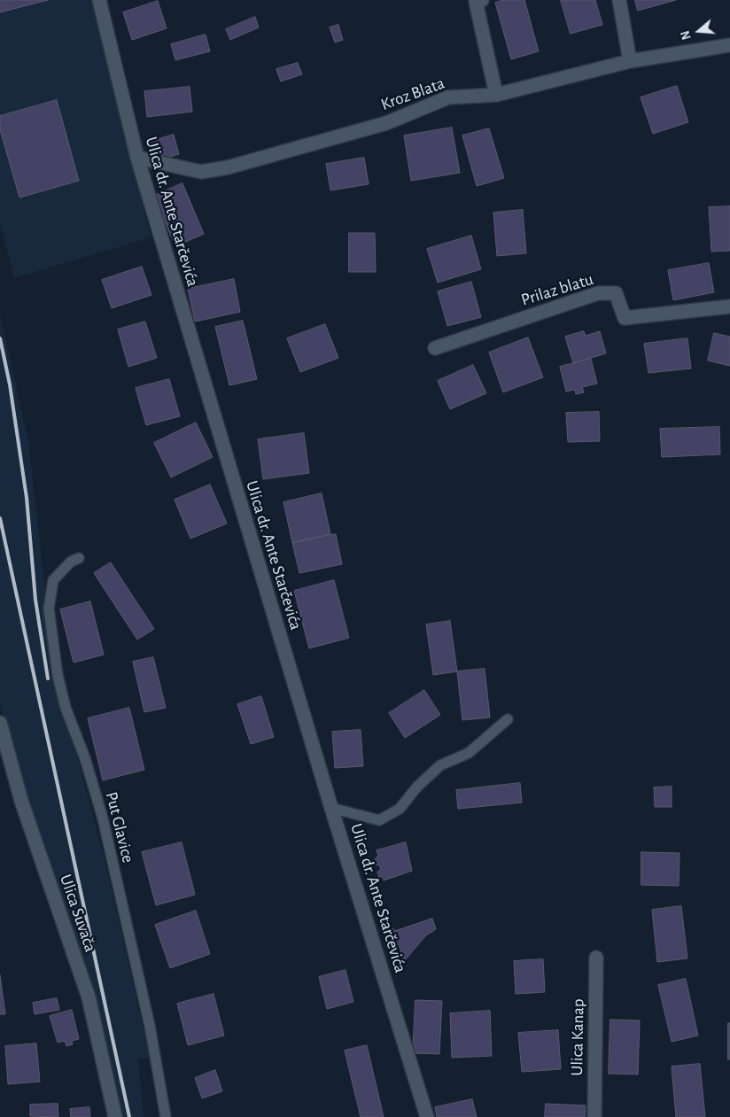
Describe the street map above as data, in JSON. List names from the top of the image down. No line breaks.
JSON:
{"streets":{"street":["Kroz Blata","Ulica dr. Ante Starčevića","Prilaz blatu","Ulica Suvača","Ulica Kanap"],"lane":["Put Glavice"]},"crossings":[["Kroz Blata","Ulica dr. Ante Starčevića"]],"north":"left"}
